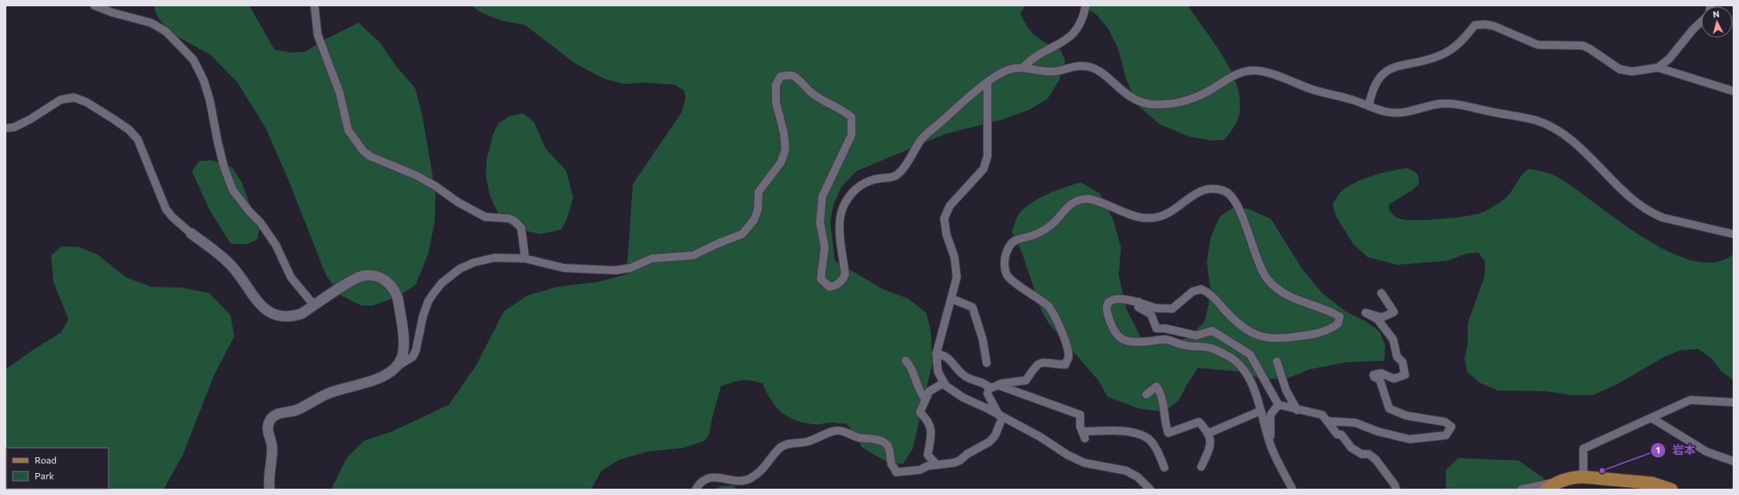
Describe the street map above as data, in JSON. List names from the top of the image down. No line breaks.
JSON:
{"places":["岩本"],"legend":["Road","Park"],"north":"top"}
